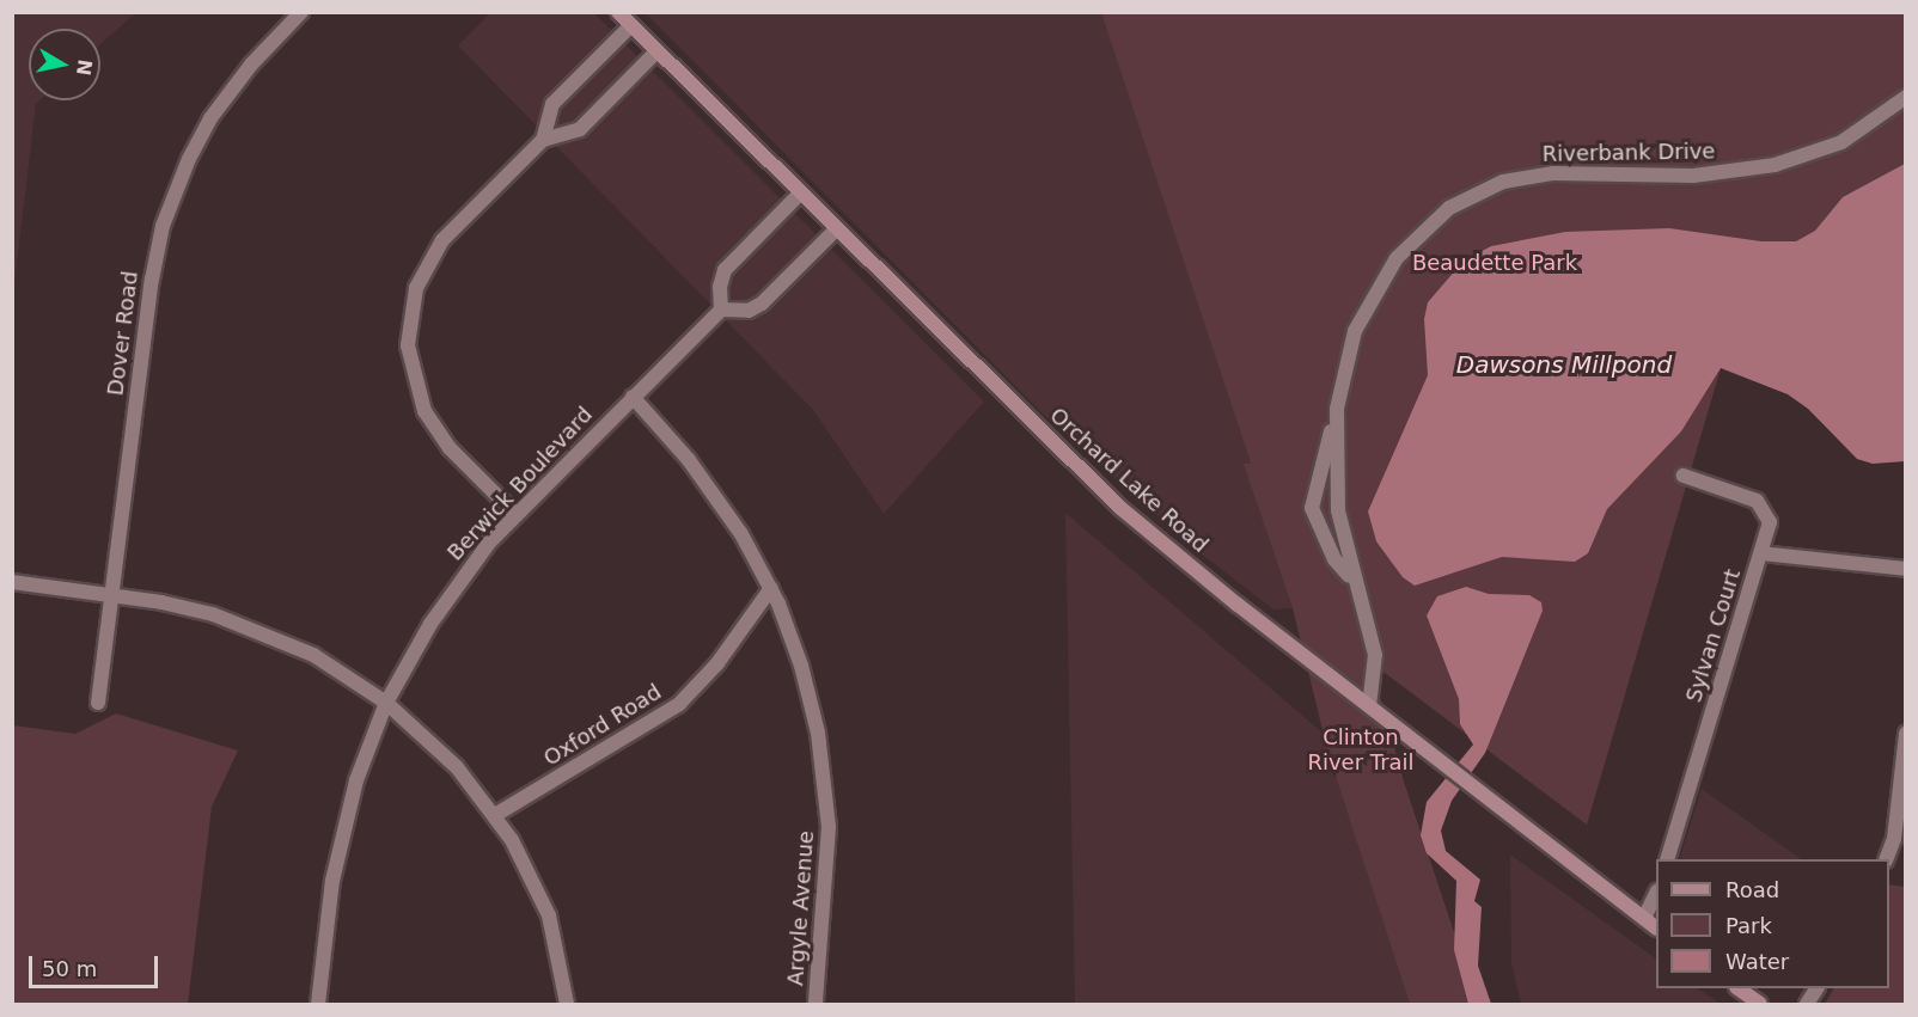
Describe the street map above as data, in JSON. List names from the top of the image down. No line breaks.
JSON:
{"streets":{"main road":["Orchard Lake Road"],"street":["Riverbank Drive","Dover Road","Berwick Boulevard","Sylvan Court","Oxford Road","Argyle Avenue"]},"crossings":[["Riverbank Drive","Orchard Lake Road"],["Berwick Boulevard","Argyle Avenue"],["Oxford Road","Argyle Avenue"]],"water":["Dawsons Millpond"],"parks":["Beaudette Park","Clinton River Trail"],"legend":["Road","Park","Water"],"scale_bar":"50 m","north":"right"}
